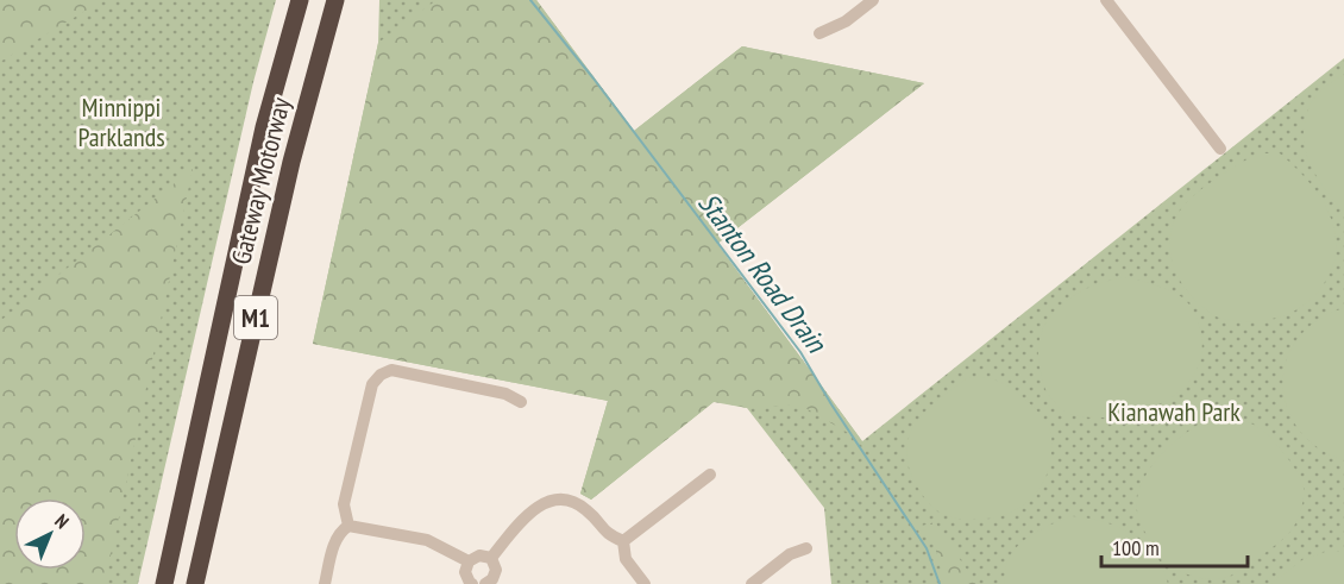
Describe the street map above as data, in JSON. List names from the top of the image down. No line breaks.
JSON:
{"streets":{"highway":["Gateway Motorway","M1"]},"water":["Stanton Road Drain"],"parks":["Minnippi Parklands","Kianawah Park"],"scale_bar":"100 m","north":"top right"}
